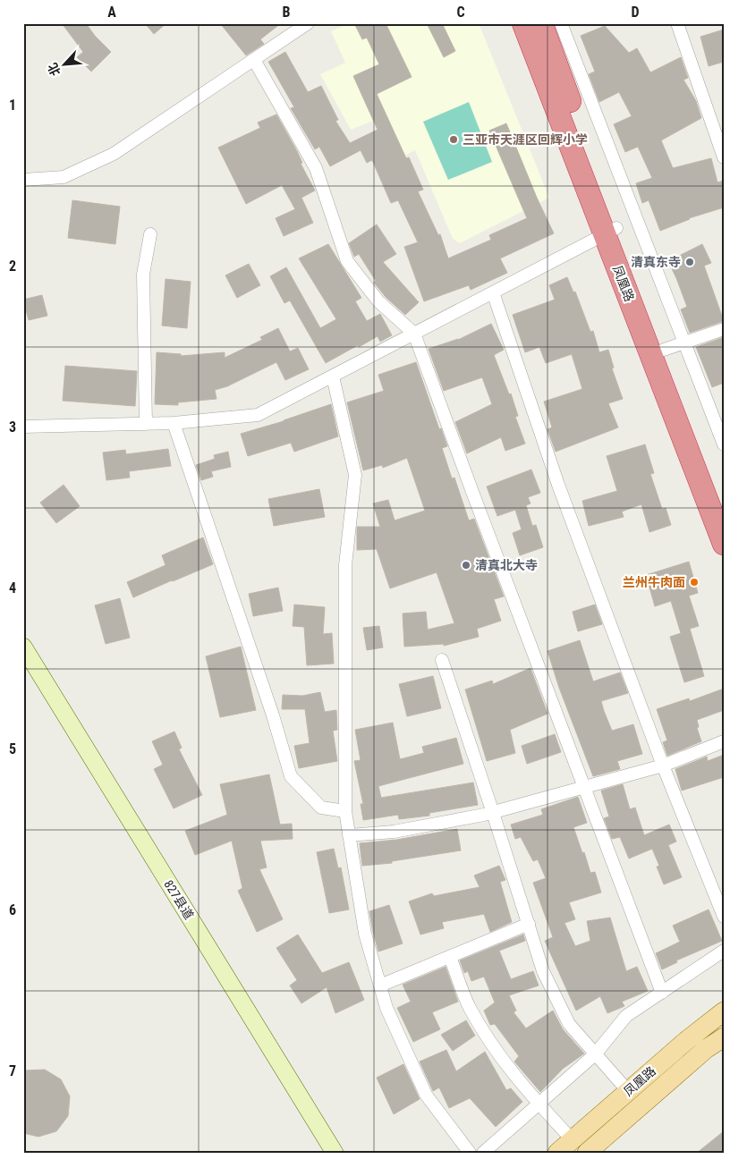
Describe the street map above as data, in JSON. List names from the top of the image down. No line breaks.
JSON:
{"streets":{"highway":["凤凰路"],"main road":["827县道"]},"places":["三亚市天涯区回辉小学","清真东寺","清真北大寺","兰州牛肉面"],"north":"bottom left","grid":{"columns":["A","B","C","D"],"rows":["1","2","3","4","5","6","7"]}}
